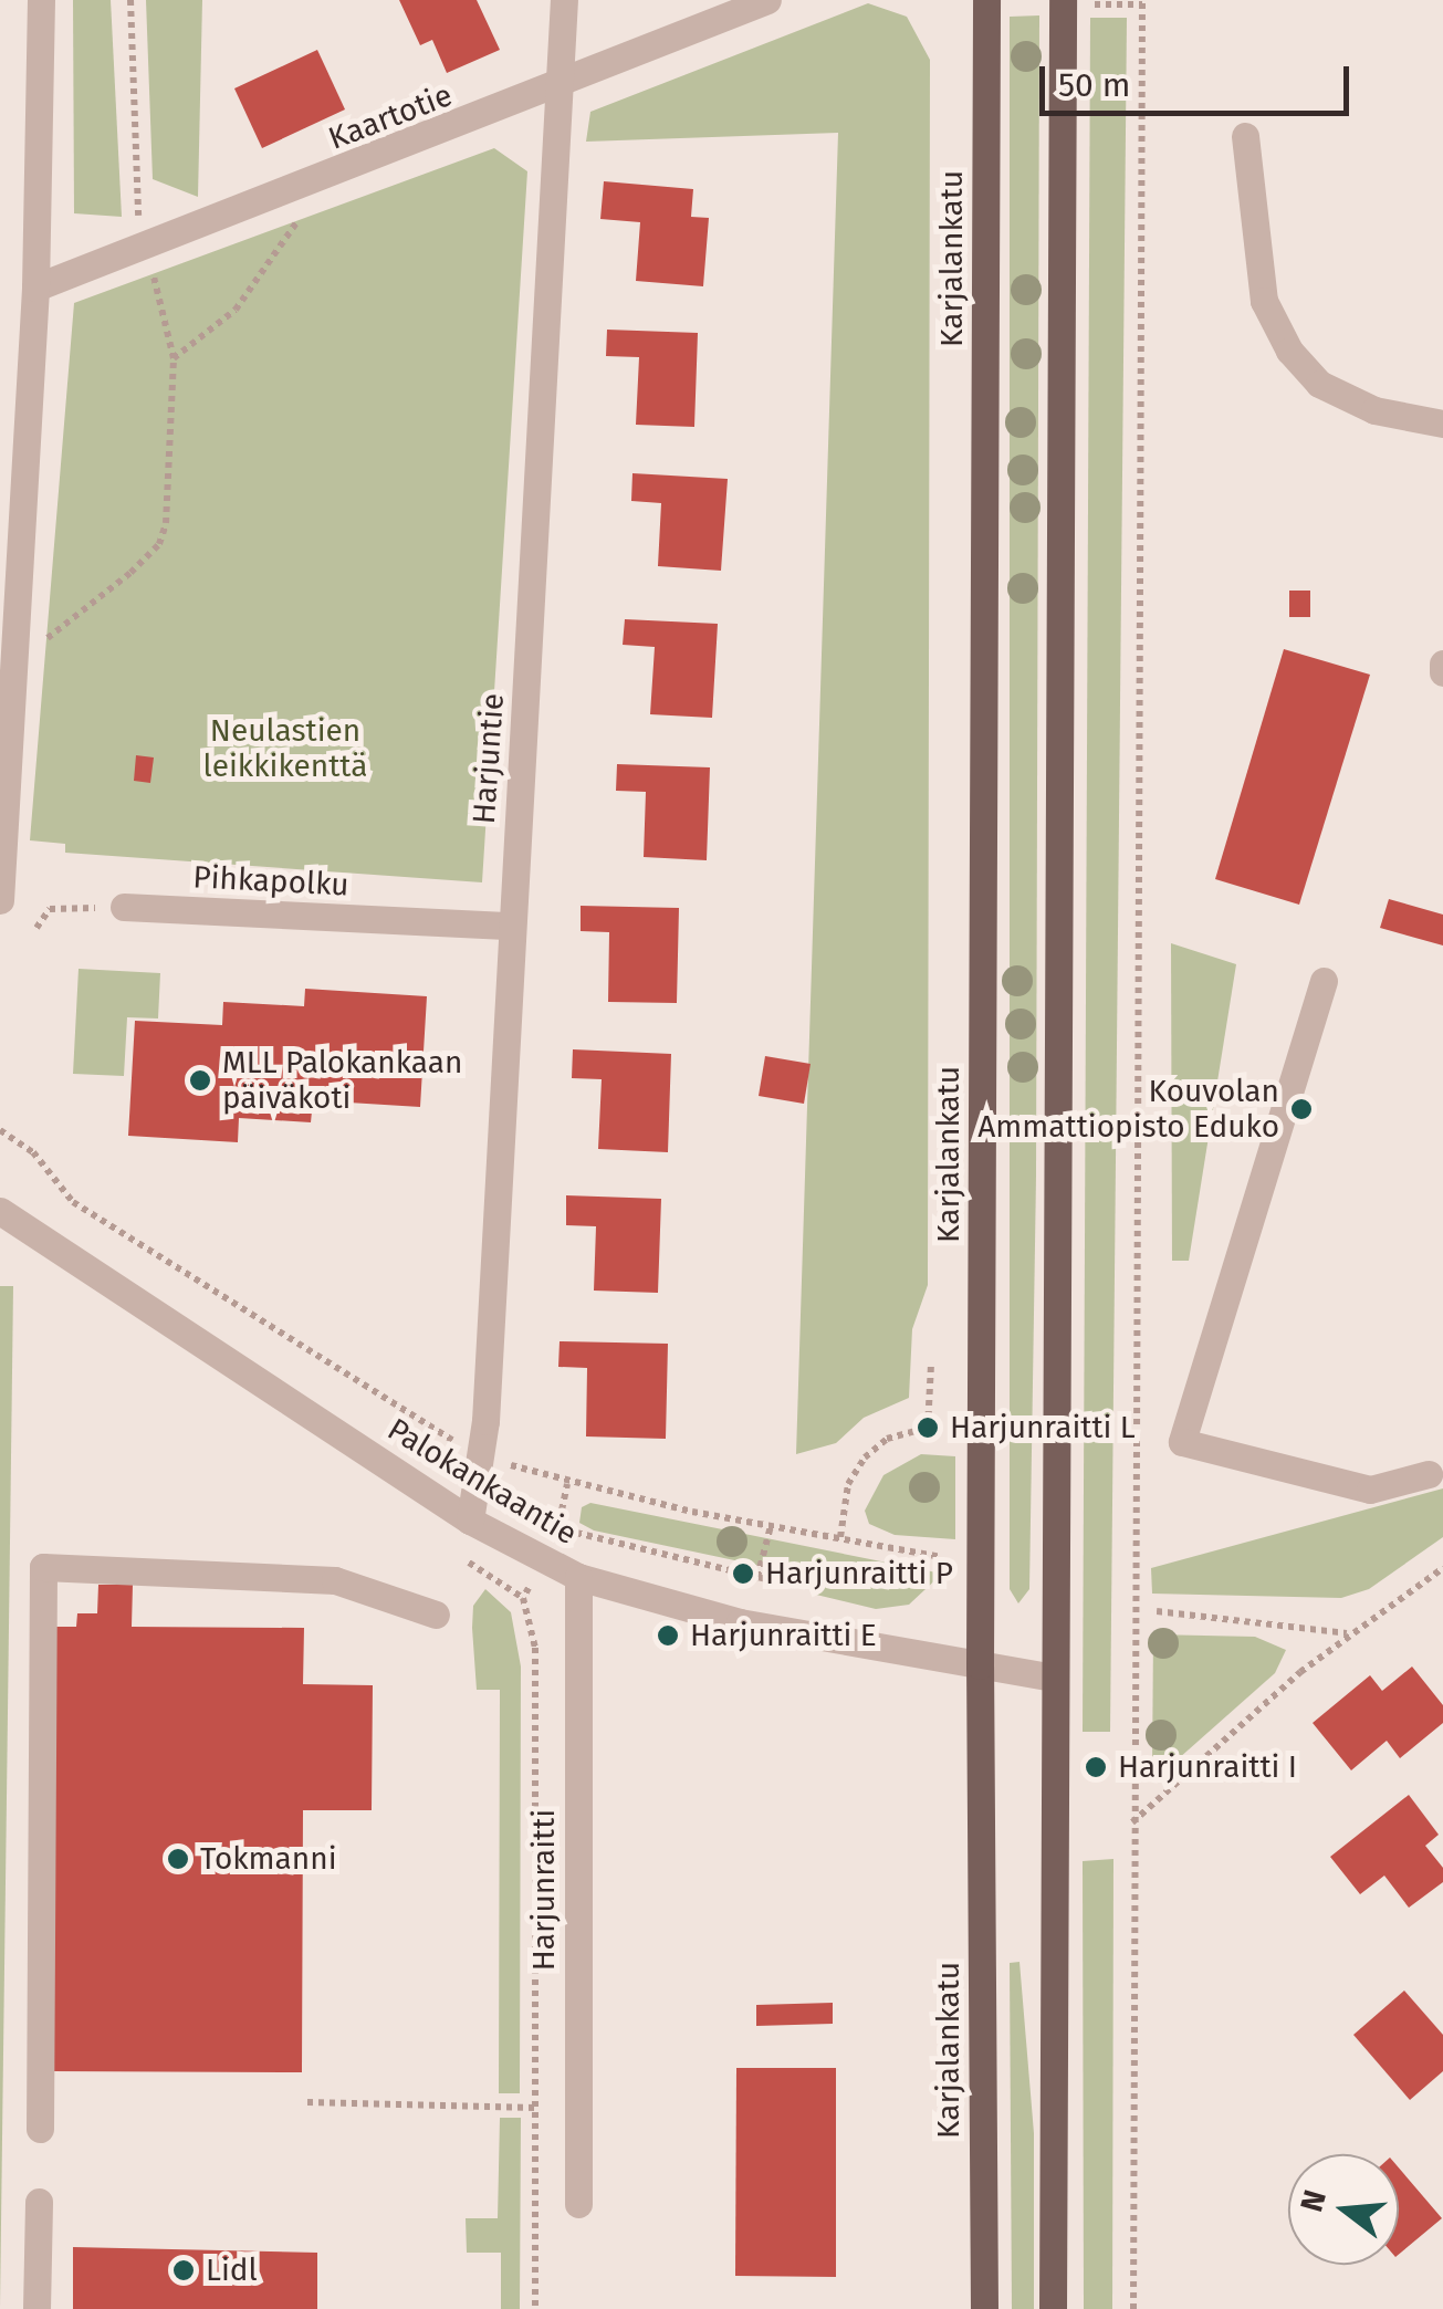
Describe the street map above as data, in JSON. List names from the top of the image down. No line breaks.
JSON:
{"streets":{"main road":["Karjalankatu"],"street":["Kaartotie","Harjuntie","Pihkapolku","Palokankaantie","Harjunraitti"]},"crossings":[["Kaartotie","Harjuntie"],["Karjalankatu","Palokankaantie"],["Harjuntie","Pihkapolku"],["Harjuntie","Palokankaantie"],["Palokankaantie","Harjunraitti"]],"parks":["Neulastien leikkikenttä"],"places":["MLL Palokankaan päiväkoti","Kouvolan Ammattiopisto Eduko","Harjunraitti L","Harjunraitti P","Harjunraitti E","Harjunraitti I","Tokmanni","Lidl"],"scale_bar":"50 m","north":"left"}
